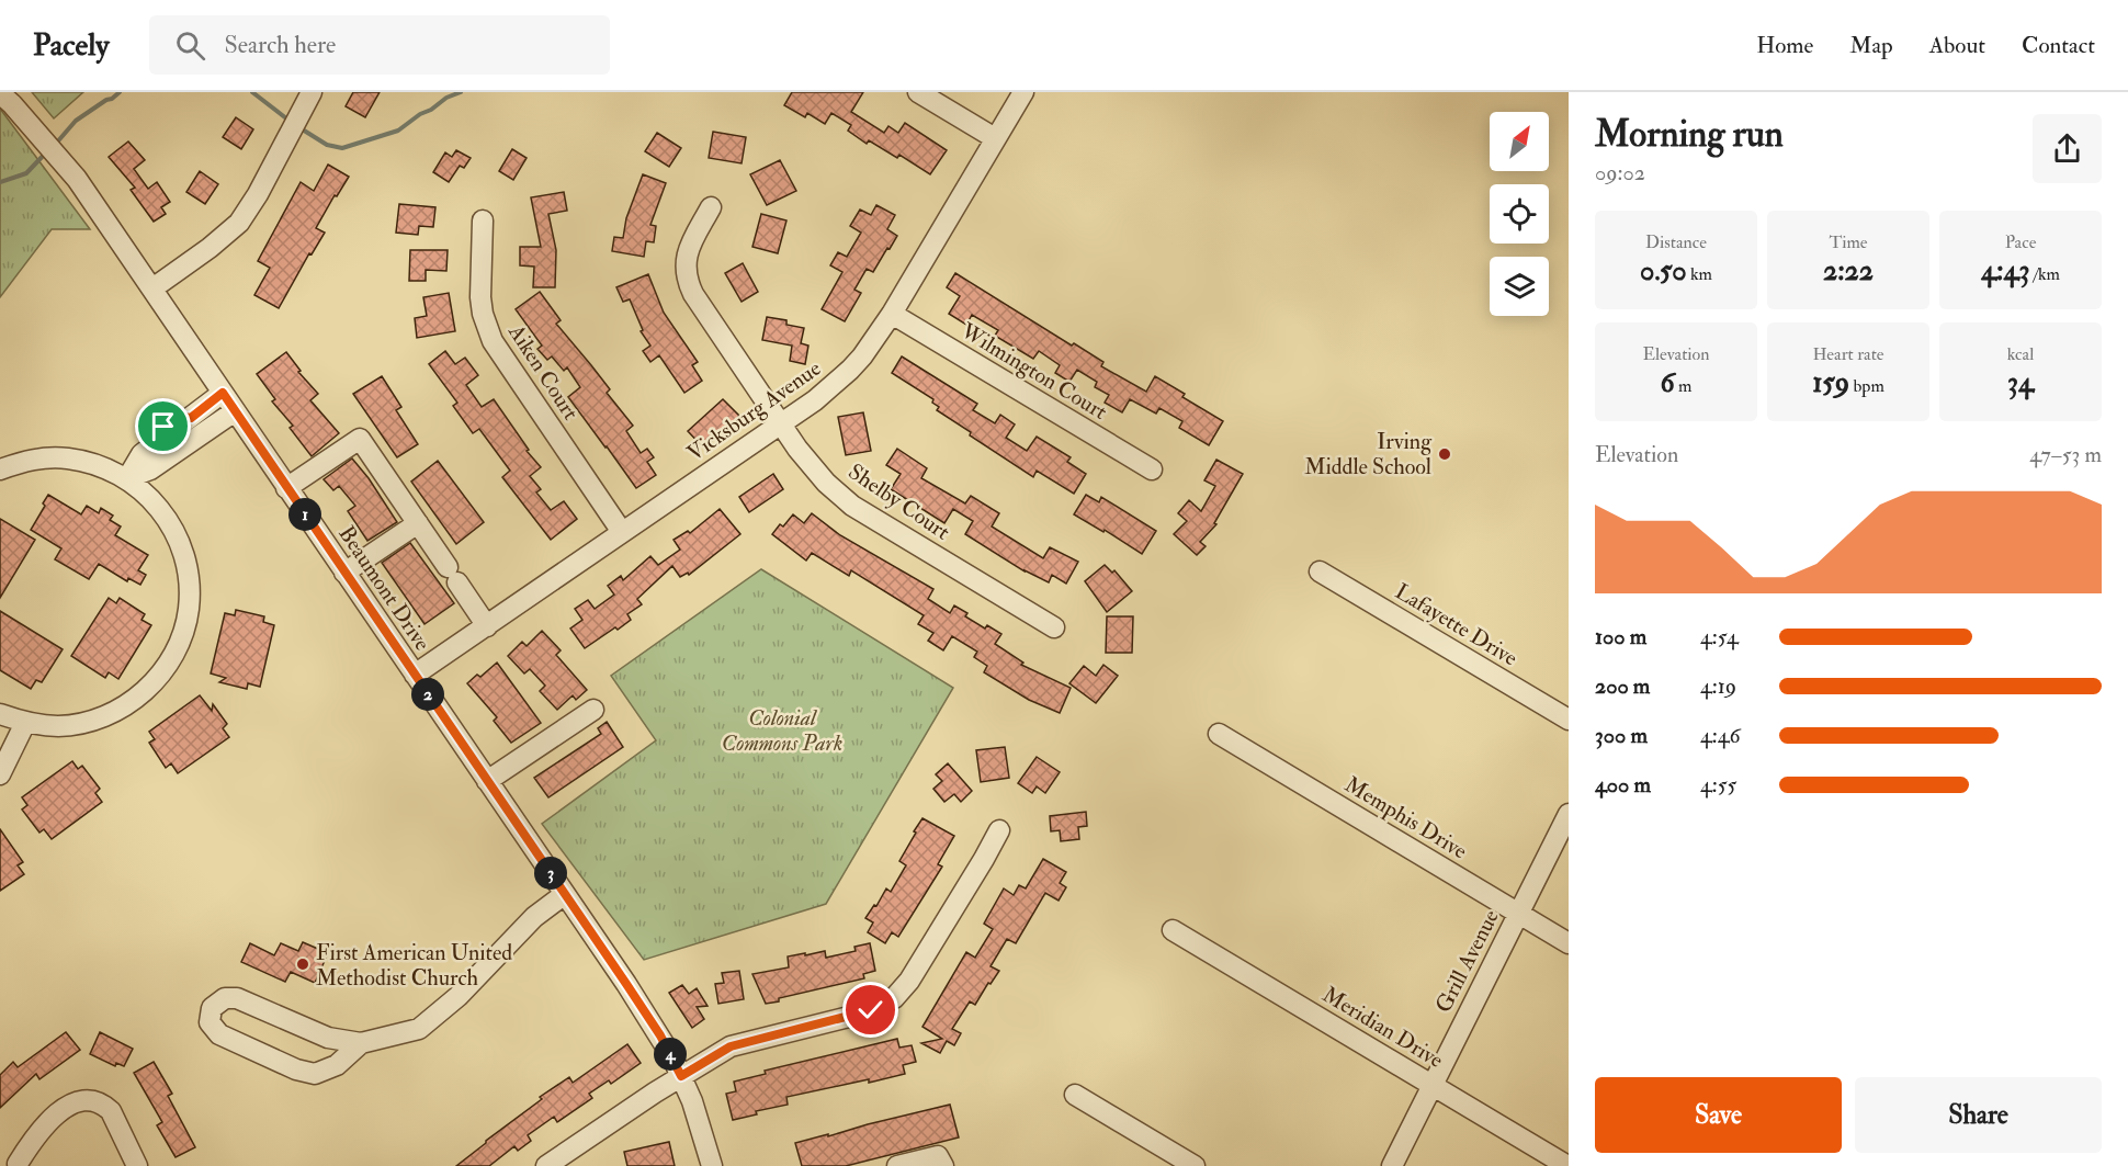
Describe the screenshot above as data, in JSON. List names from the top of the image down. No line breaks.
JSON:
{"streets":{"street":["Wilmington Court","Aiken Court","Vicksburg Avenue","Shelby Court","Beaumont Drive","Lafayette Drive","Memphis Drive","Grill Avenue","Meridian Drive"]},"crossings":[["Wilmington Court","Vicksburg Avenue"],["Aiken Court","Vicksburg Avenue"],["Vicksburg Avenue","Shelby Court"],["Vicksburg Avenue","Beaumont Drive"],["Memphis Drive","Grill Avenue"],["Grill Avenue","Meridian Drive"]],"parks":["Colonial Commons Park"],"places":["Irving Middle School","First American United Methodist Church"],"north":"top right","page":{"header":"Pacely","search":"Search here","nav":["Home","Map","About","Contact"],"heading":["Morning run","09:02"],"stats":[["Distance","0.50 km"],["Time","2:22"],["Pace","4:43 /km"],["Elevation","6 m"],["Heart rate","159 bpm"],["kcal","34"]],"chart":["Elevation","47–53 m"],"pins":["1","2","3","4"],"list":[{"name":"100 m","note":"4:54"},{"name":"200 m","note":"4:19"},{"name":"300 m","note":"4:46"},{"name":"400 m","note":"4:55"}],"buttons":["Save","Share"]}}
